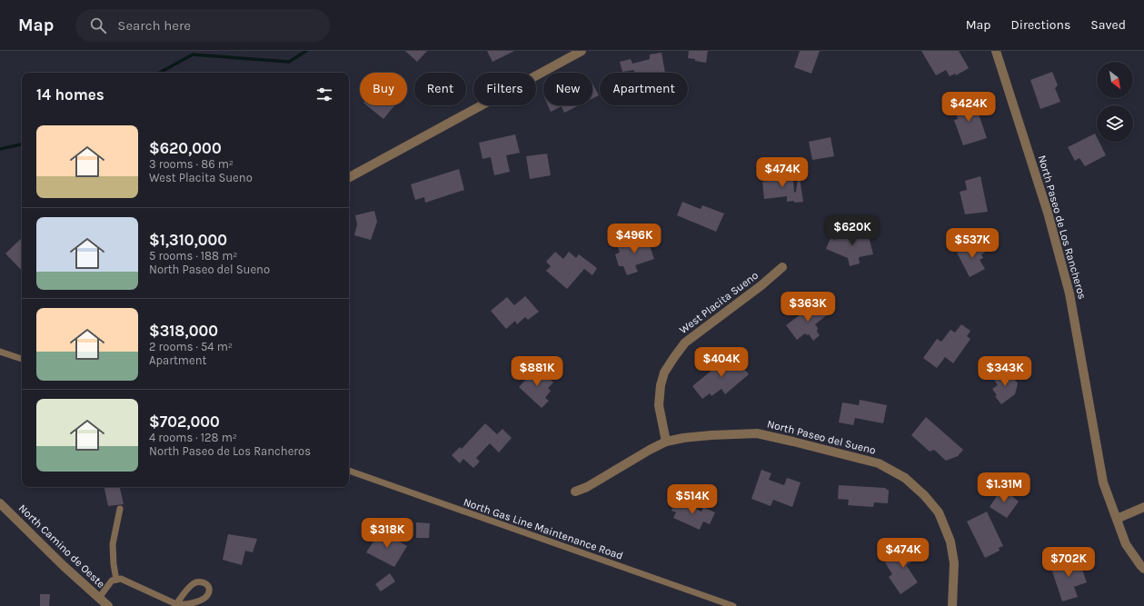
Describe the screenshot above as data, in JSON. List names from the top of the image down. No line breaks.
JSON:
{"streets":{"street":["North Paseo de Los Rancheros","West Placita Sueno","North Paseo del Sueno","North Camino de Oeste"],"lane":["North Gas Line Maintenance Road"]},"crossings":[["West Placita Sueno","North Paseo del Sueno"]],"north":"bottom right","page":{"header":"Map","search":"Search here","nav":["Map","Directions","Saved"],"chip":["Buy","Rent","Filters","New","Apartment"],"heading":"14 homes","price":["$424K","$474K","$620K","$496K","$537K","$363K","$404K","$881K","$343K","$1.31M","$514K","$318K","$474K","$702K"],"list":[{"name":"$620,000","note":"3 rooms · 86 m² · West Placita Sueno"},{"name":"$1,310,000","note":"5 rooms · 188 m² · North Paseo del Sueno"},{"name":"$318,000","note":"2 rooms · 54 m² · Apartment"},{"name":"$702,000","note":"4 rooms · 128 m² · North Paseo de Los Rancheros"}]}}
